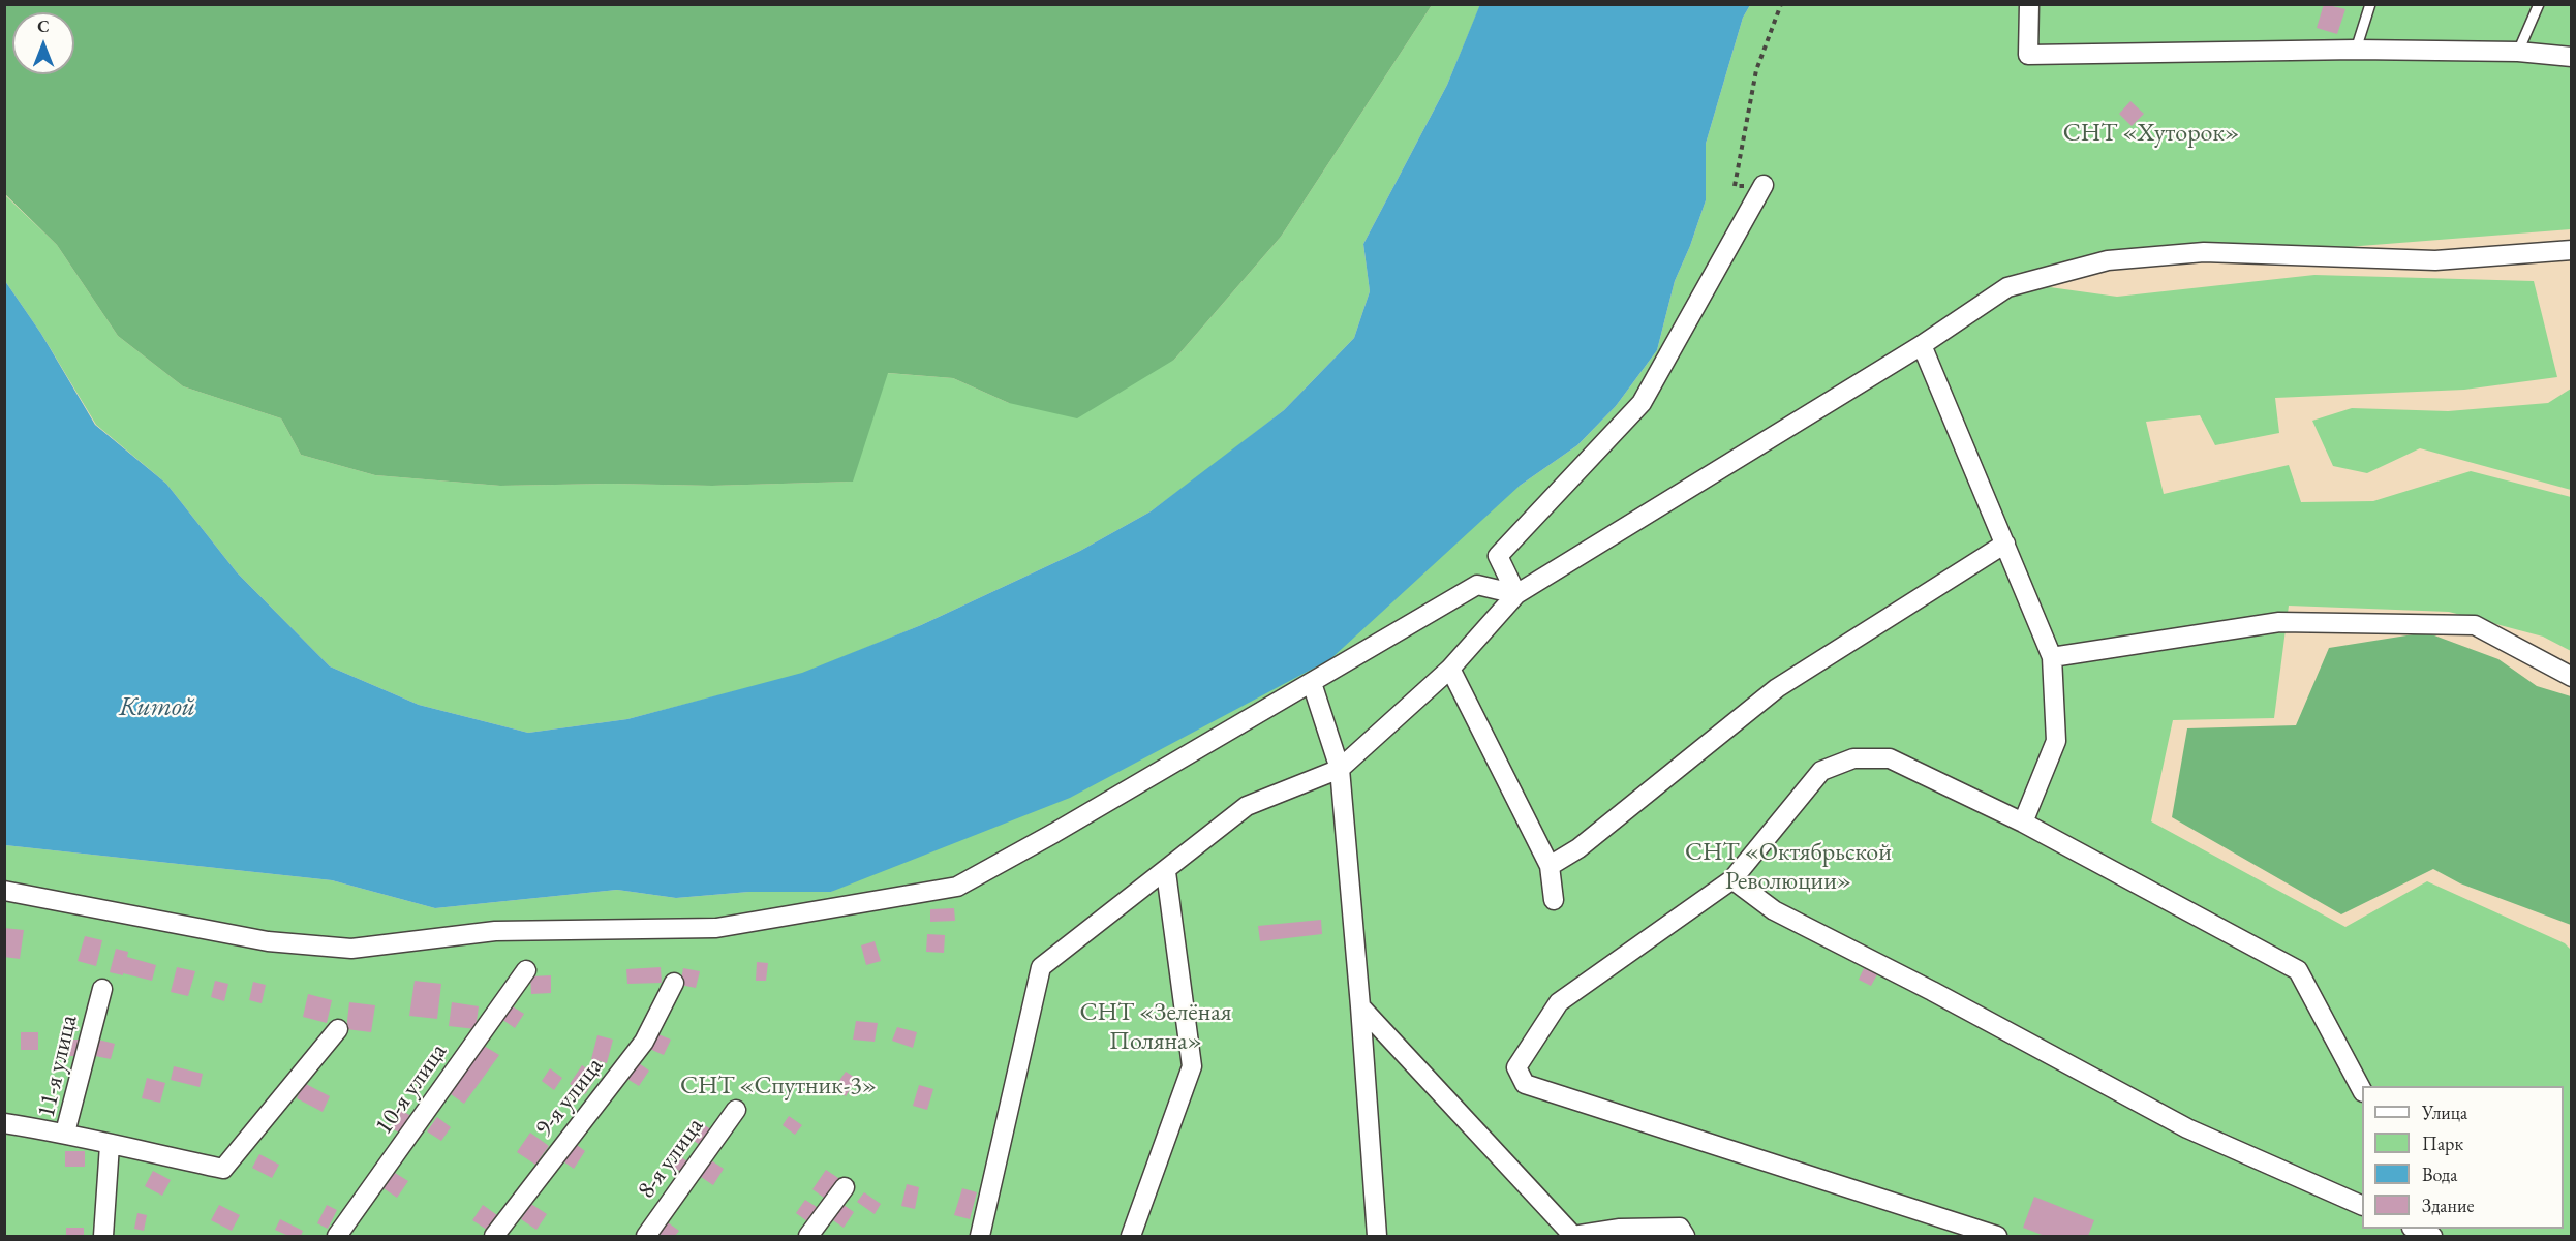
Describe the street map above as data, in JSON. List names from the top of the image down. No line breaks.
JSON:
{"streets":{"street":["11-я улица","10-я улица","9-я улица","8-я улица"]},"water":["Китой"],"parks":["СНТ «Хуторок»","СНТ «Октябрьской Революции»","СНТ «Зелёная Поляна»","СНТ «Спутник-3»"],"legend":["Улица","Парк","Вода","Здание"],"north":"top"}
